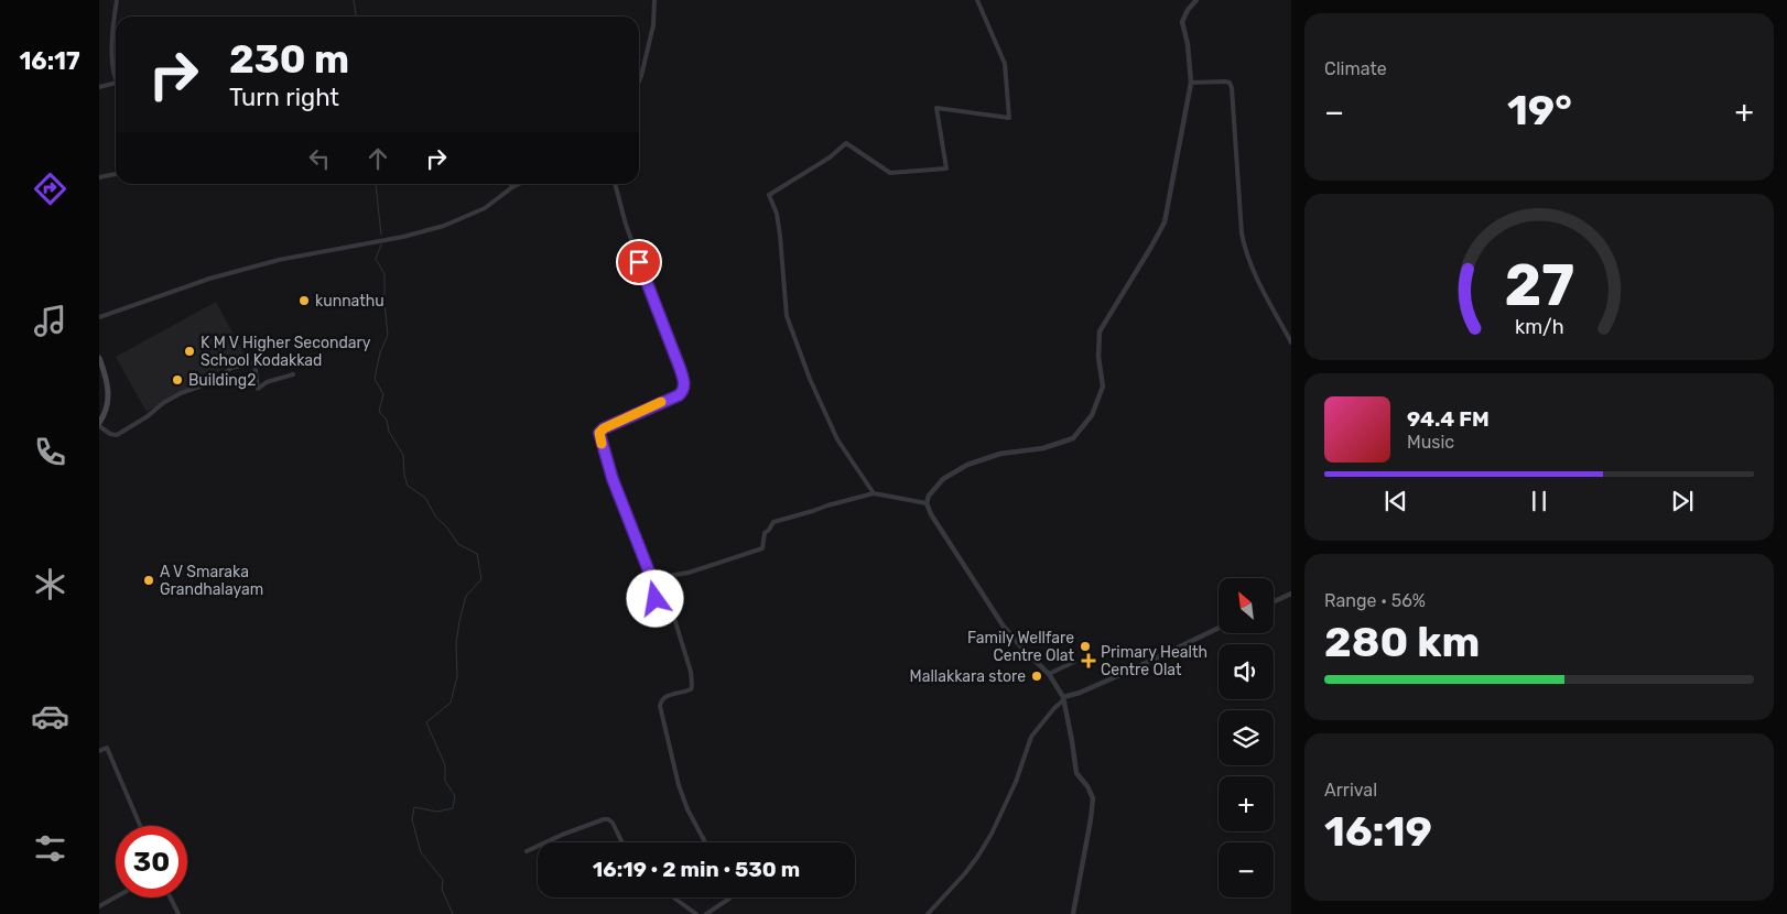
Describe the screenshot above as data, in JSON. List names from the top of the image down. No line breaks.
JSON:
{"places":{"other":["kunnathu","K M V Higher Secondary School Kodakkad","Building2","A V Smaraka Grandhalayam","Family Wellfare Centre Olat","Mallakkara store"],"health":["Primary Health Centre Olat"]},"north":"top left","page":{"tabs":"16:17","tile":["Climate",["Range · 56%","280 km"],["Arrival","16:19"]],"turn":["230 m","Turn right"],"heat":["−","19°","+"],"song":["94.4 FM","Music"],"map_buttons":["+","−"],"limit":"30","trip":"16:19 · 2 min · 530 m","gauge":["27","km/h"]}}
